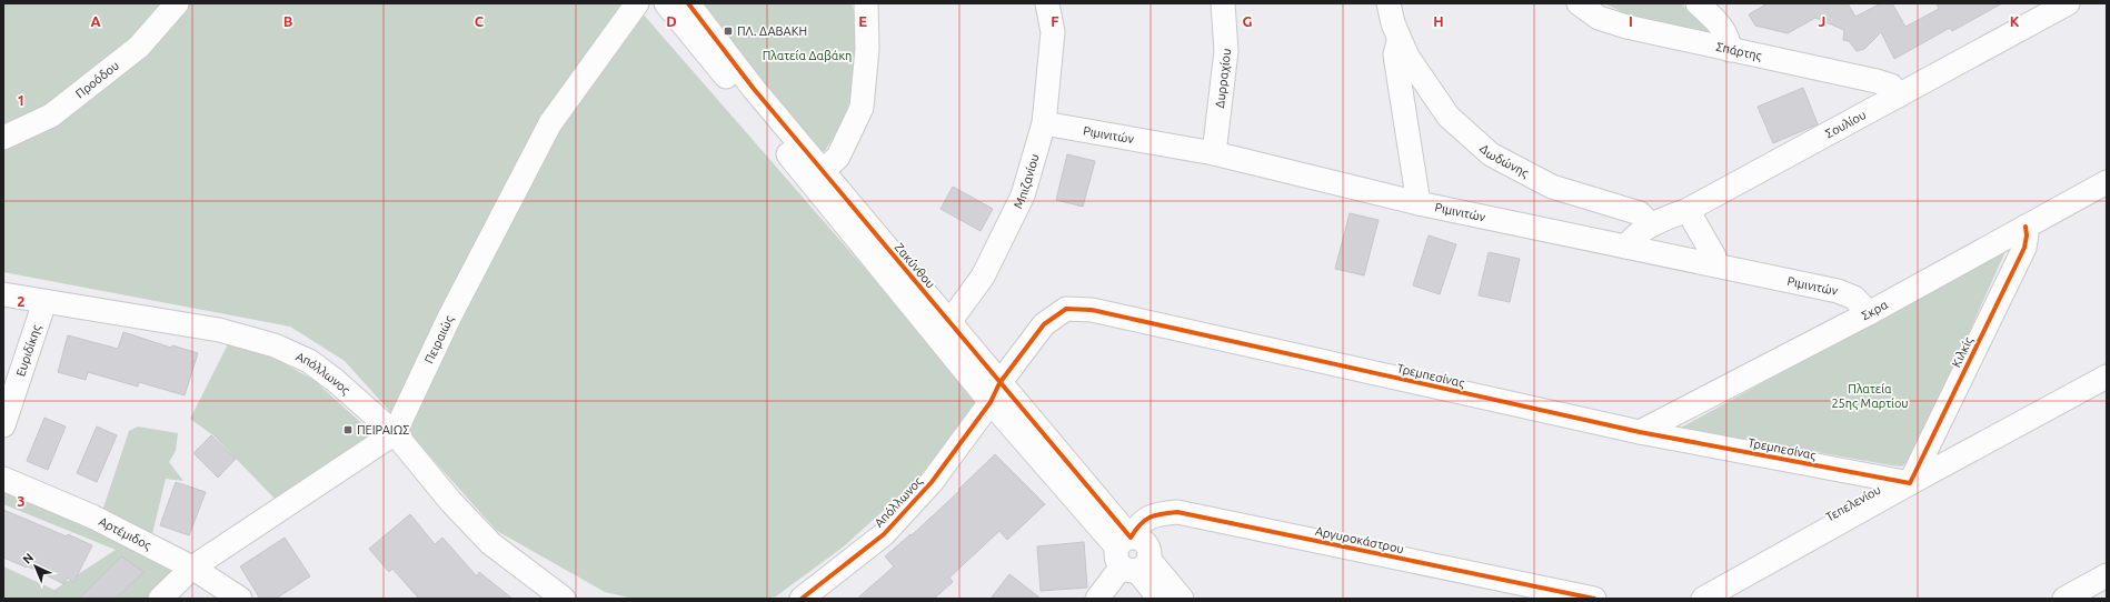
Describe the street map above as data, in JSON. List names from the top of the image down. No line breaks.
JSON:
{"streets":{"street":["Σπάρτης","Δυρραχίου","Προόδου","Σουλίου","Ριμινιτών","Δωδώνης","Μπιζανίου","Ζακύνθου","Σκρα","Πειραιώς","Ευριδίκης","Κιλκίς","Απόλλωνος","Τρεμπεσίνας","Τεπελενίου","Αρτέμιδος","Αργυροκάστρου"]},"crossings":[["Σπάρτης","Σουλίου"],["Δυρραχίου","Ριμινιτών"],["Σουλίου","Ριμινιτών"],["Σουλίου","Δωδώνης"],["Ριμινιτών","Δωδώνης"],["Ριμινιτών","Μπιζανίου"],["Ριμινιτών","Σκρα"],["Μπιζανίου","Ζακύνθου"],["Ζακύνθου","Απόλλωνος"],["Ζακύνθου","Τρεμπεσίνας"],["Ζακύνθου","Αργυροκάστρου"],["Σκρα","Κιλκίς"],["Σκρα","Τρεμπεσίνας"],["Πειραιώς","Απόλλωνος"],["Ευριδίκης","Απόλλωνος"],["Κιλκίς","Τρεμπεσίνας"],["Κιλκίς","Τεπελενίου"],["Απόλλωνος","Τρεμπεσίνας"],["Τρεμπεσίνας","Τεπελενίου"]],"parks":["Πλατεία Δαβάκη","Πλατεία 25ης Μαρτίου"],"places":{"transit":["ΠΛ. ΔΑΒΑΚΗ","ΠΕΙΡΑΙΩΣ"]},"north":"top left","grid":{"columns":["A","B","C","D","E","F","G","H","I","J","K"],"rows":["1","2","3"]}}
